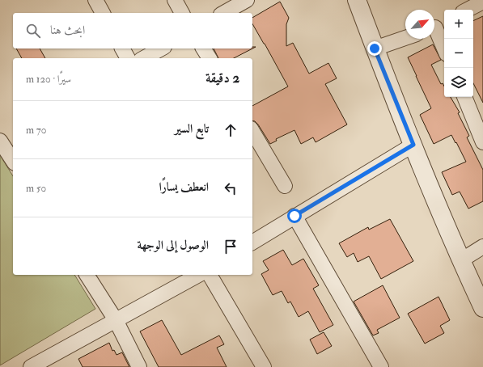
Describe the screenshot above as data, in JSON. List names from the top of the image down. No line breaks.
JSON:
{"north":"top right","page":{"map_buttons":["+","−"],"search":"ابحث هنا","heading":["2 دقيقة","سيرًا · 120 m"],"list":[["تابع السير","70 m"],["انعطف يسارًا","50 m"],"الوصول إلى الوجهة"]}}
